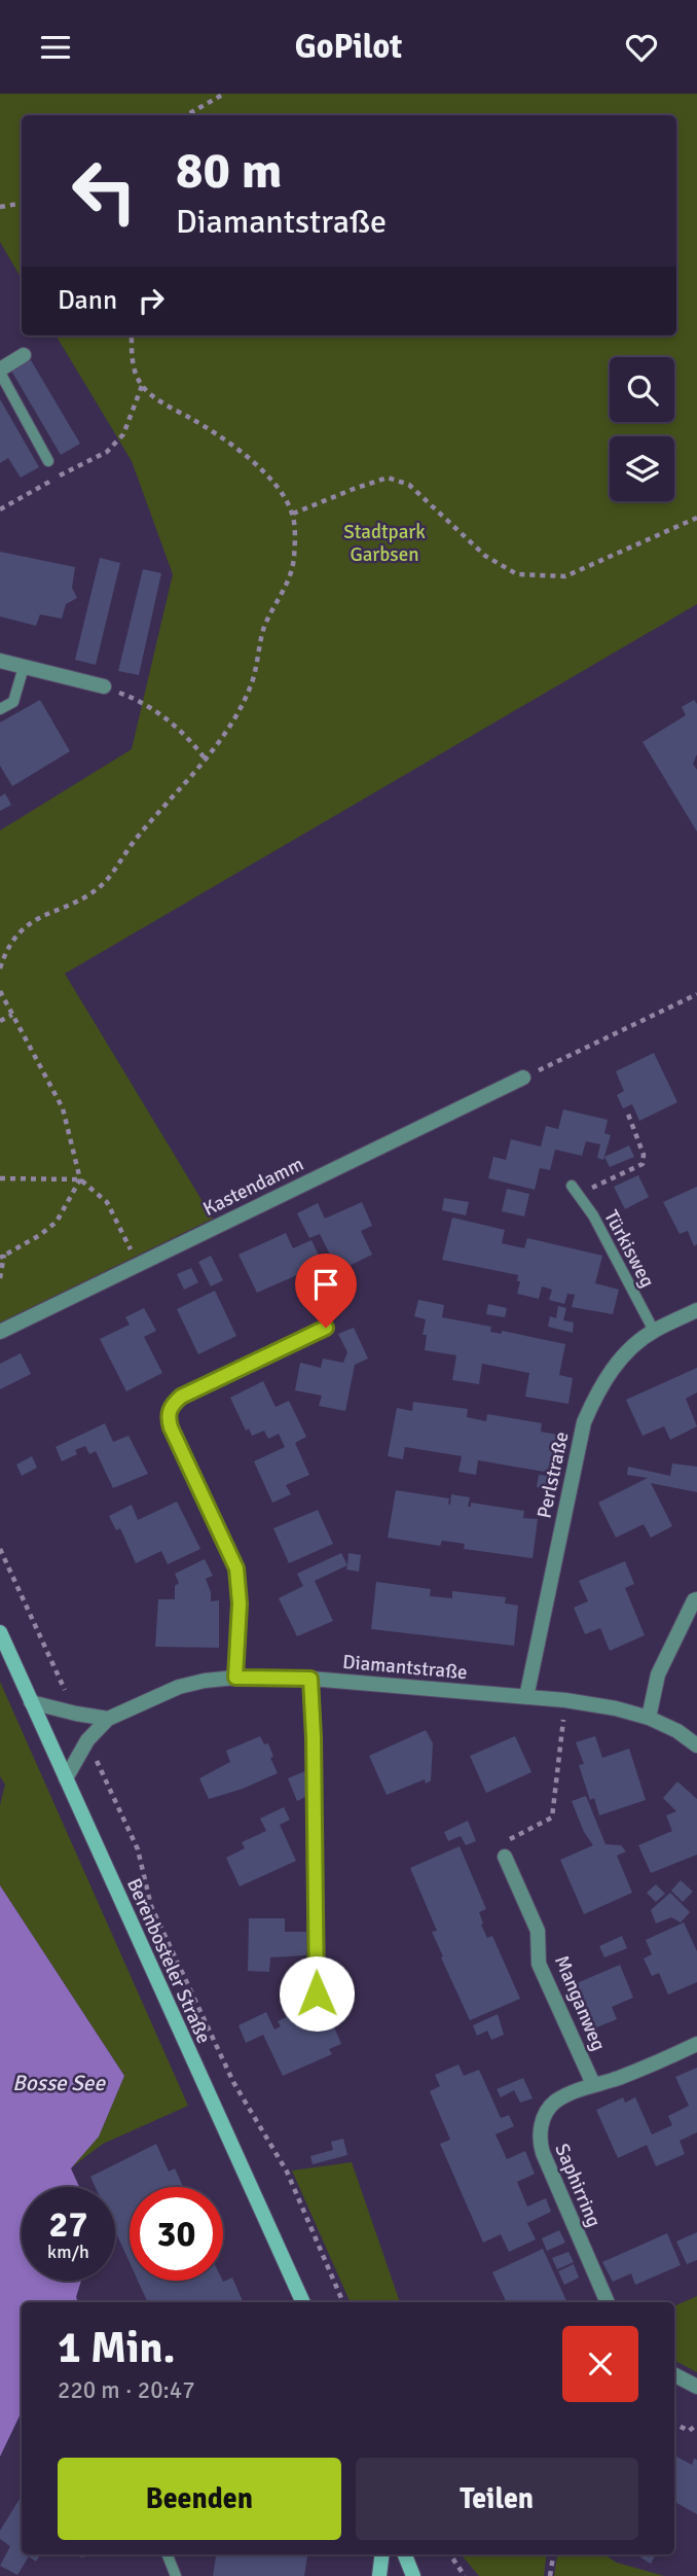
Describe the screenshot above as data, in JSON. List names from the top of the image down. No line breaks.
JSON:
{"streets":{"street":["Kastendamm","Perlstraße","Diamantstraße","Berenbosteler Straße","Manganweg","Saphirring"],"lane":["Türkisweg"]},"crossings":[["Türkisweg","Perlstraße"],["Perlstraße","Diamantstraße"],["Diamantstraße","Berenbosteler Straße"],["Manganweg","Saphirring"]],"water":["Bosse See"],"parks":["Stadtpark Garbsen"],"page":{"header":"GoPilot","turn":["80 m","Diamantstraße"],"then":"Dann","speed":"27 km/h","limit":"30","heading":["1 Min.","220 m · 20:47"],"buttons":["Beenden","Teilen"]}}
